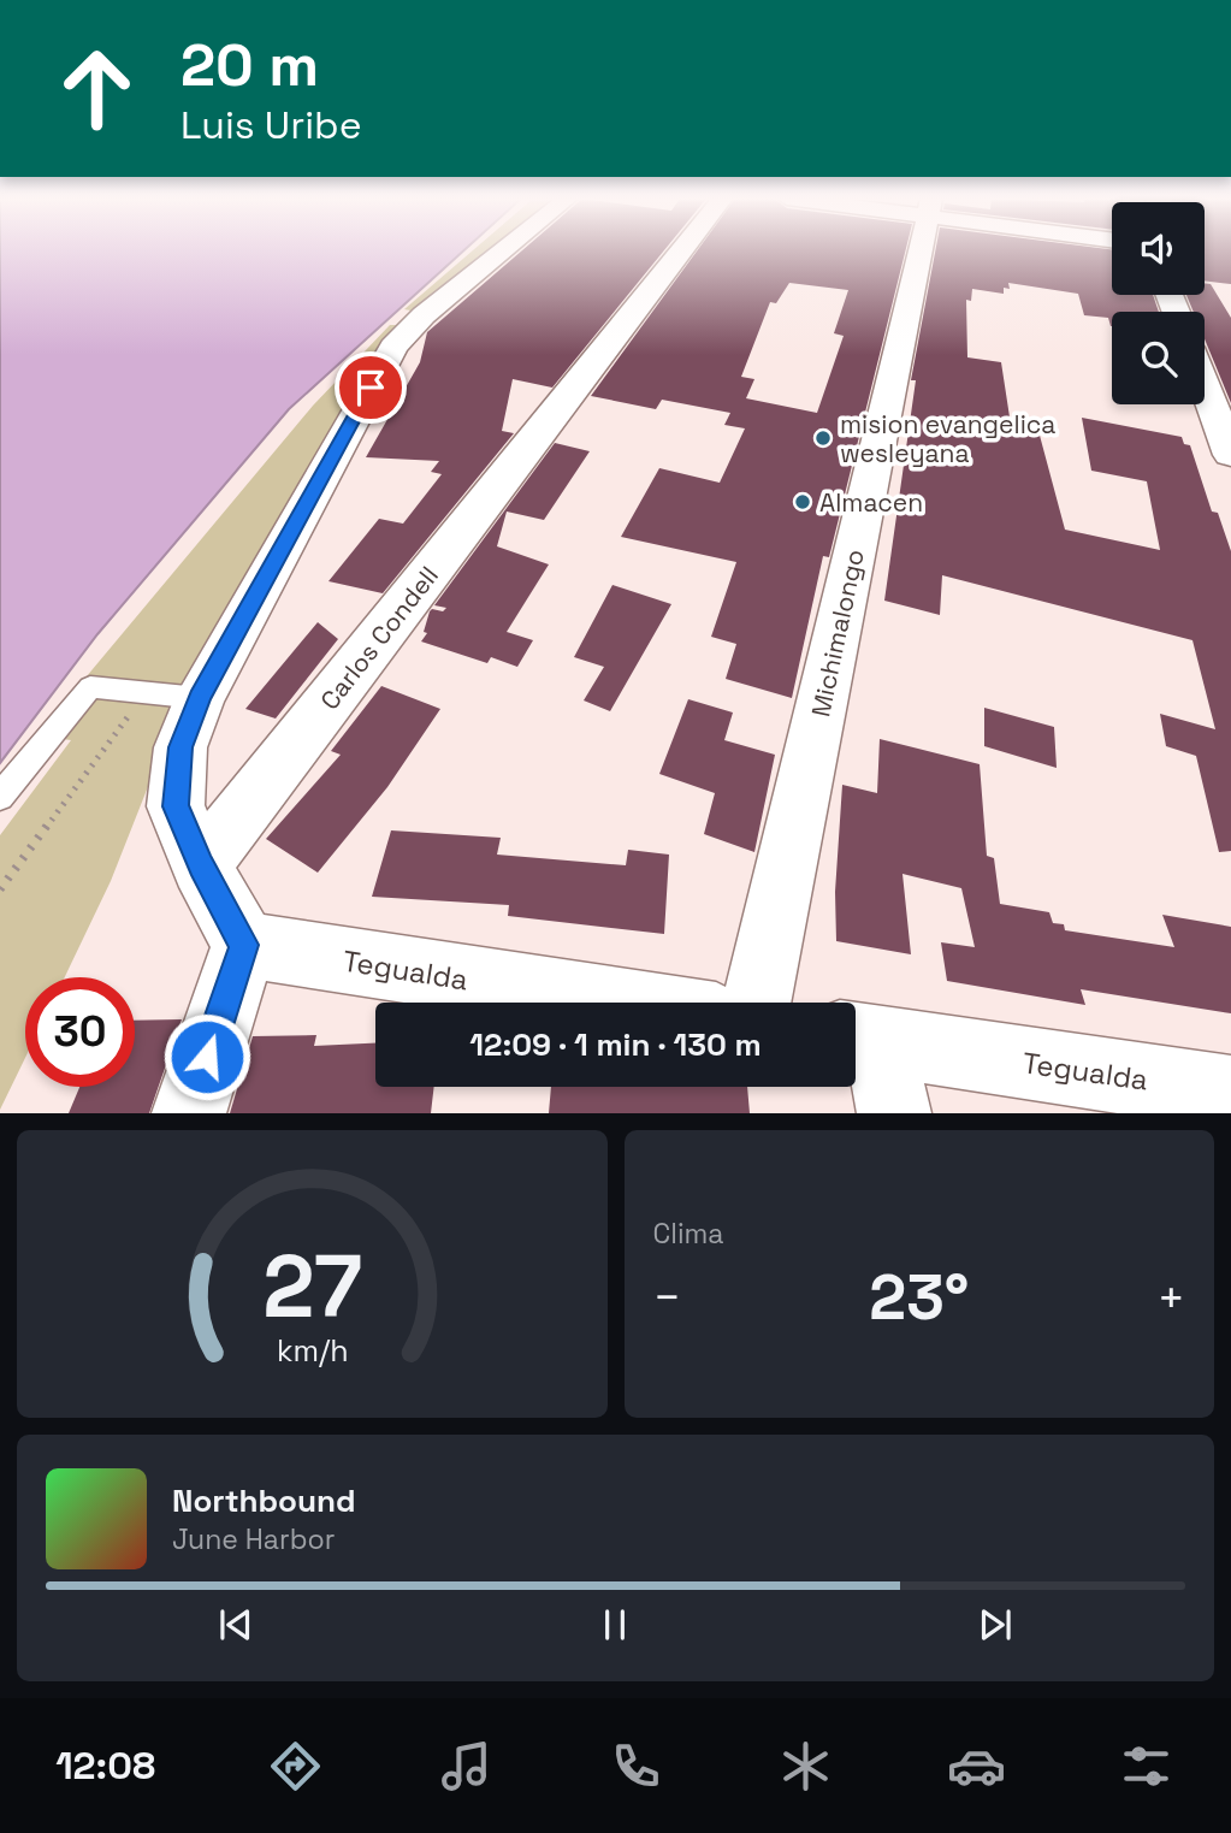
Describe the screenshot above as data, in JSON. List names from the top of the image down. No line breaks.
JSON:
{"streets":{"street":["Michimalongo","Carlos Condell","Tegualda"]},"places":["mision evangelica wesleyana","Almacen"],"page":{"turn":["20 m","Luis Uribe"],"limit":"30","trip":"12:09 · 1 min · 130 m","tile":"Clima","heat":["−","23°","+"],"song":["Northbound","June Harbor"],"tabs":"12:08","gauge":["27","km/h"]}}
